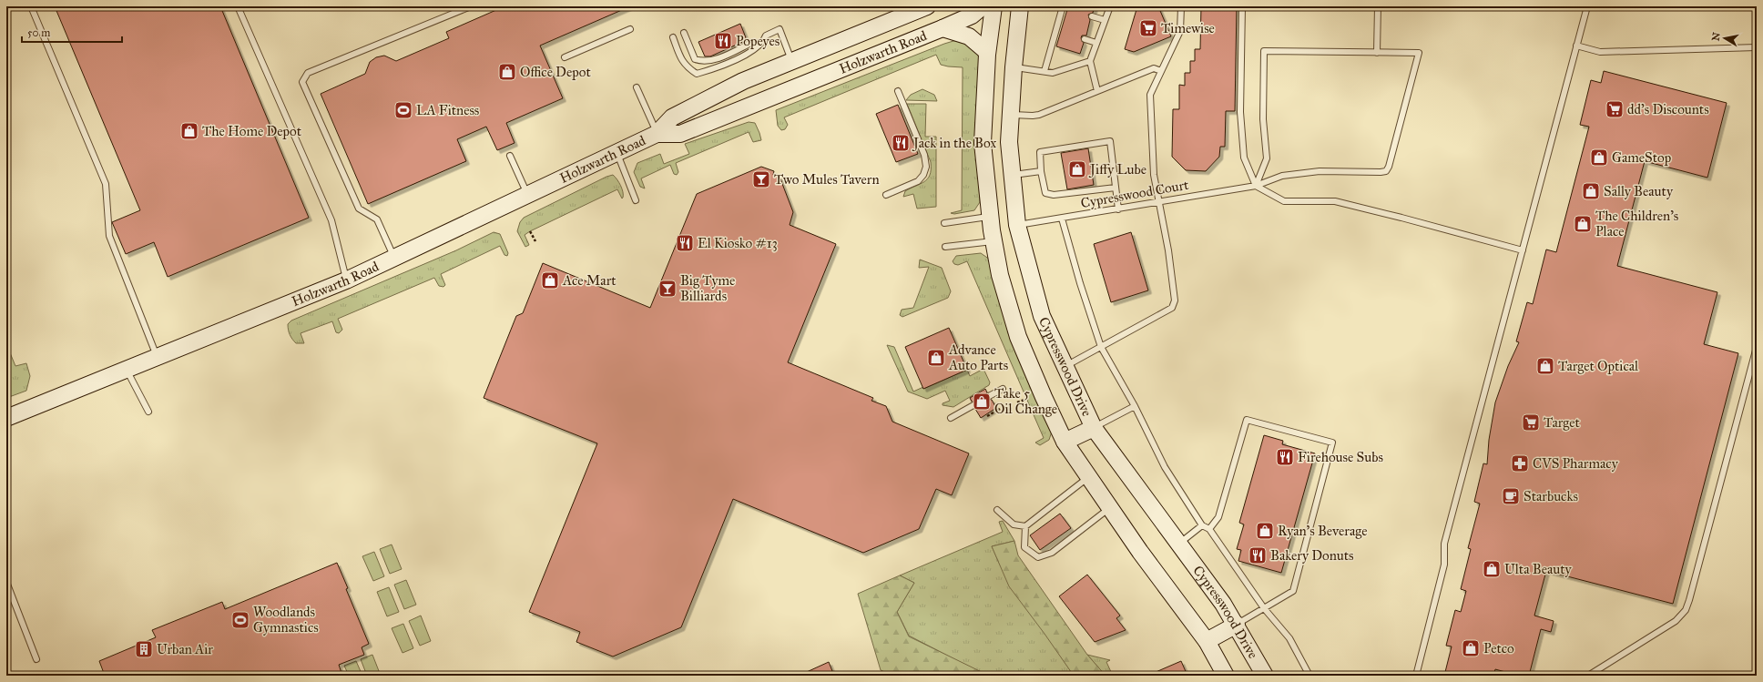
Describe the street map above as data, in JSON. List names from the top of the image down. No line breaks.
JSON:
{"streets":{"main road":["Holzwarth Road","Cypresswood Drive"],"lane":["Cypresswood Court"]},"crossings":[["Cypresswood Court","Cypresswood Drive"]],"places":{"supermarket":["Timewise","dd's Discounts","Target"],"restaurant":["Popeyes","Jack in the Box","El Kiosko #13","Firehouse Subs","Bakery Donuts"],"shop":["Office Depot","The Home Depot","GameStop","Jiffy Lube","Sally Beauty","The Children's Place","Ace Mart","Advance Auto Parts","Target Optical","Take 5 Oil Change","Ryan's Beverage","Ulta Beauty","Petco"],"sports":["LA Fitness","Woodlands Gymnastics"],"bar":["Two Mules Tavern","Big Tyme Billiards"],"pharmacy":["CVS Pharmacy"],"cafe":["Starbucks"],"building":["Urban Air"]},"scale_bar":"50 m","north":"left"}
